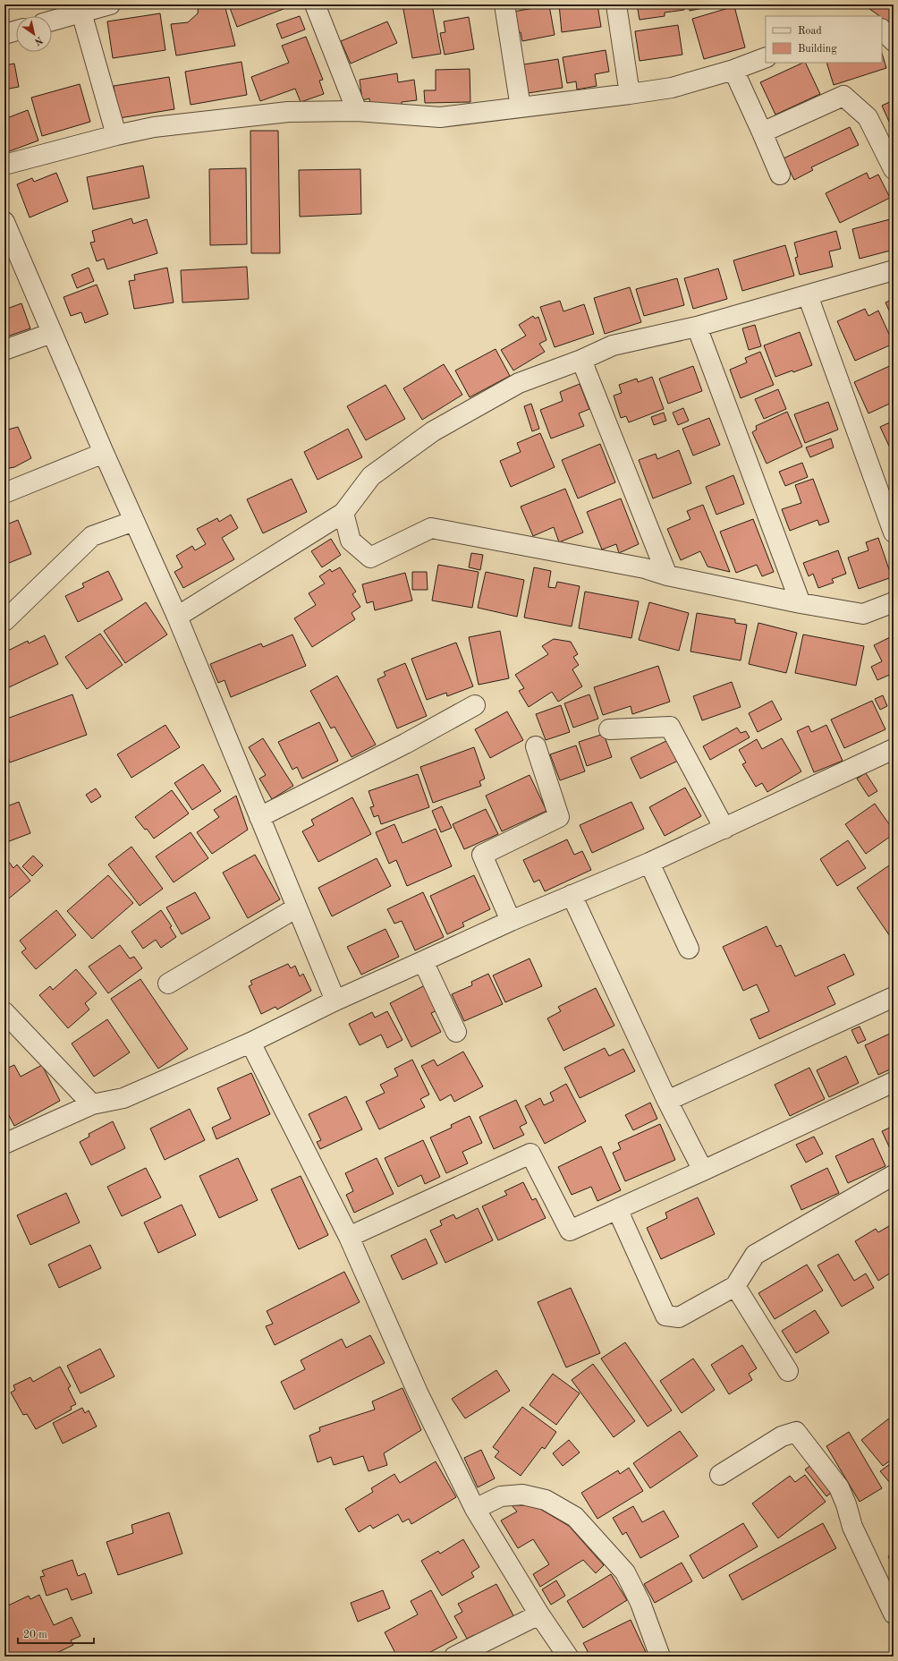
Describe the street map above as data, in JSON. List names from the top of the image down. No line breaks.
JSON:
{"legend":["Road","Building"],"scale_bar":"20 m","north":"bottom right"}
